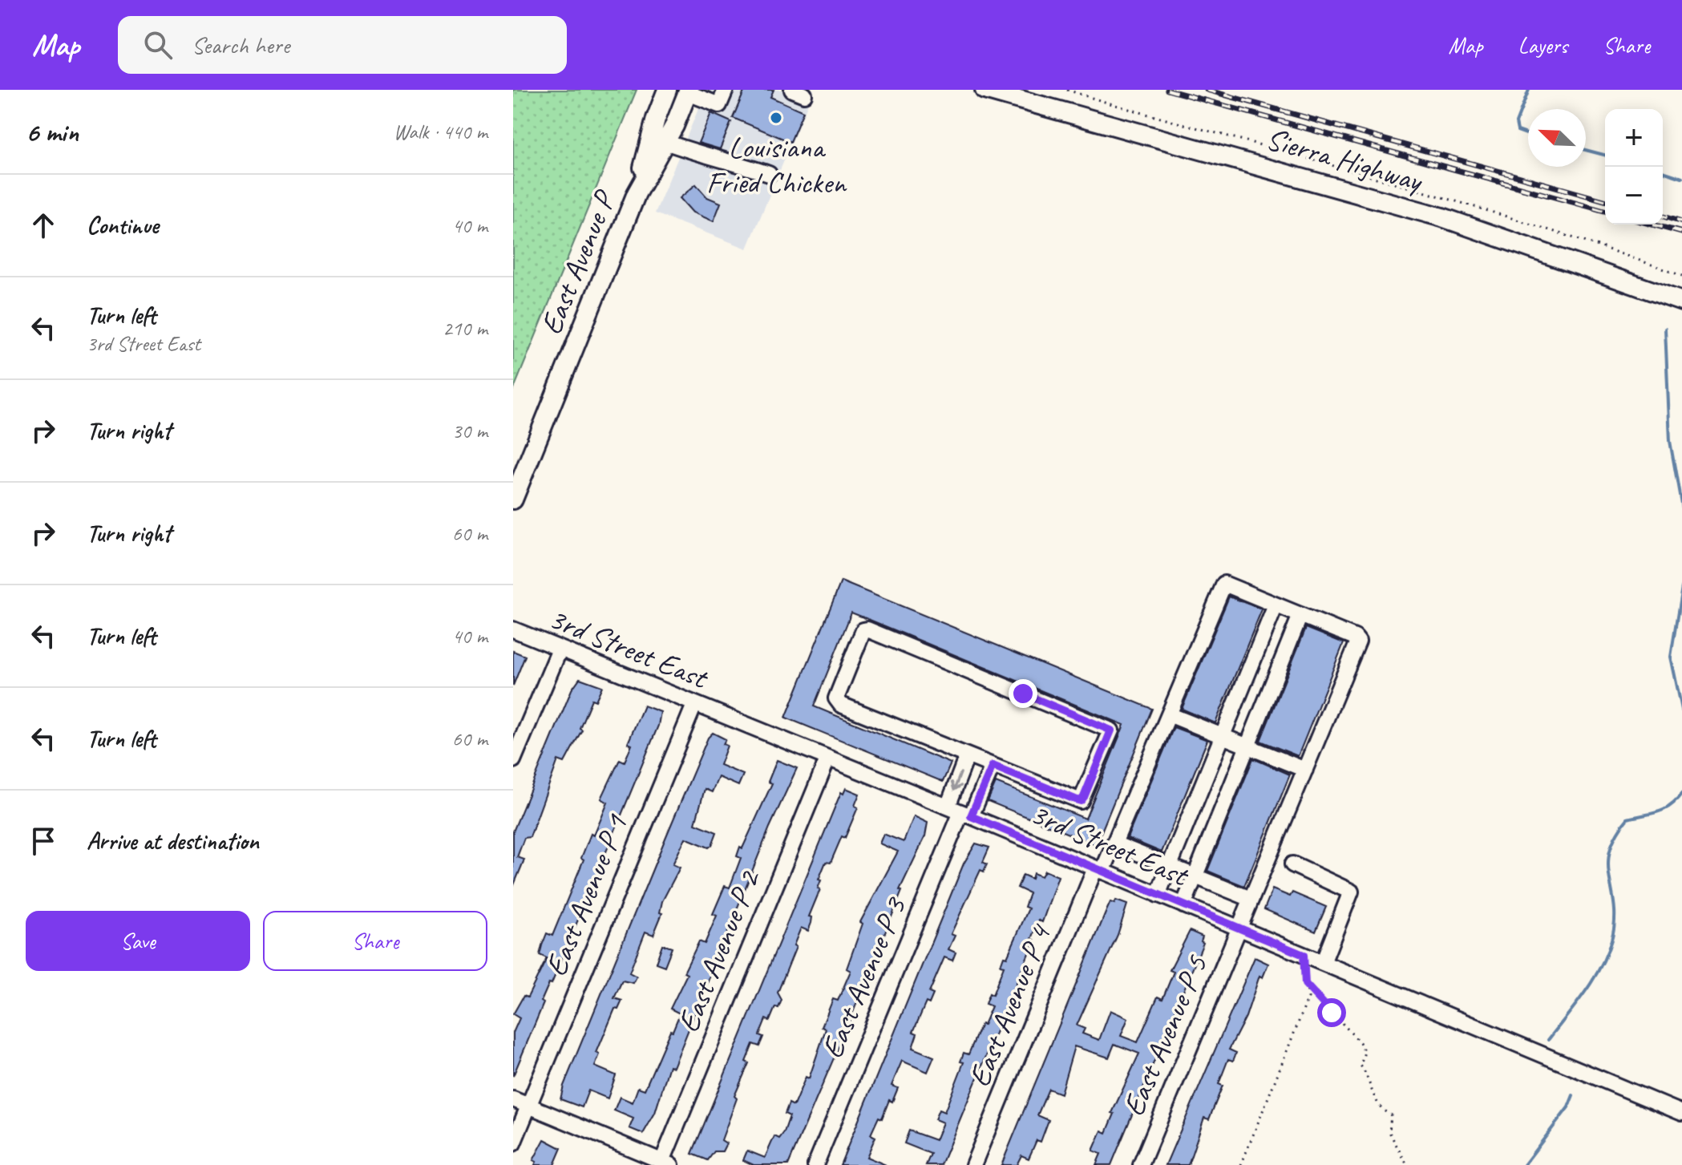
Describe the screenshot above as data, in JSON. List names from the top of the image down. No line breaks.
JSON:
{"streets":{"main road":["Sierra Highway","East Avenue P"],"street":["3rd Street East","East Avenue P 1","East Avenue P 2","East Avenue P 3","East Avenue P 4","East Avenue P 5"]},"crossings":[["3rd Street East","East Avenue P 1"],["3rd Street East","East Avenue P 2"],["3rd Street East","East Avenue P 3"],["3rd Street East","East Avenue P 4"],["3rd Street East","East Avenue P 5"]],"places":["Louisiana Fried Chicken"],"north":"top left","page":{"header":"Map","search":"Search here","nav":["Map","Layers","Share"],"heading":["6 min","Walk · 440 m"],"map_buttons":["+","−"],"list":[["Continue","40 m"],["Turn left","3rd Street East","210 m"],["Turn right","30 m"],["Turn right","60 m"],["Turn left","40 m"],["Turn left","60 m"],"Arrive at destination"],"buttons":["Save","Share"]}}
